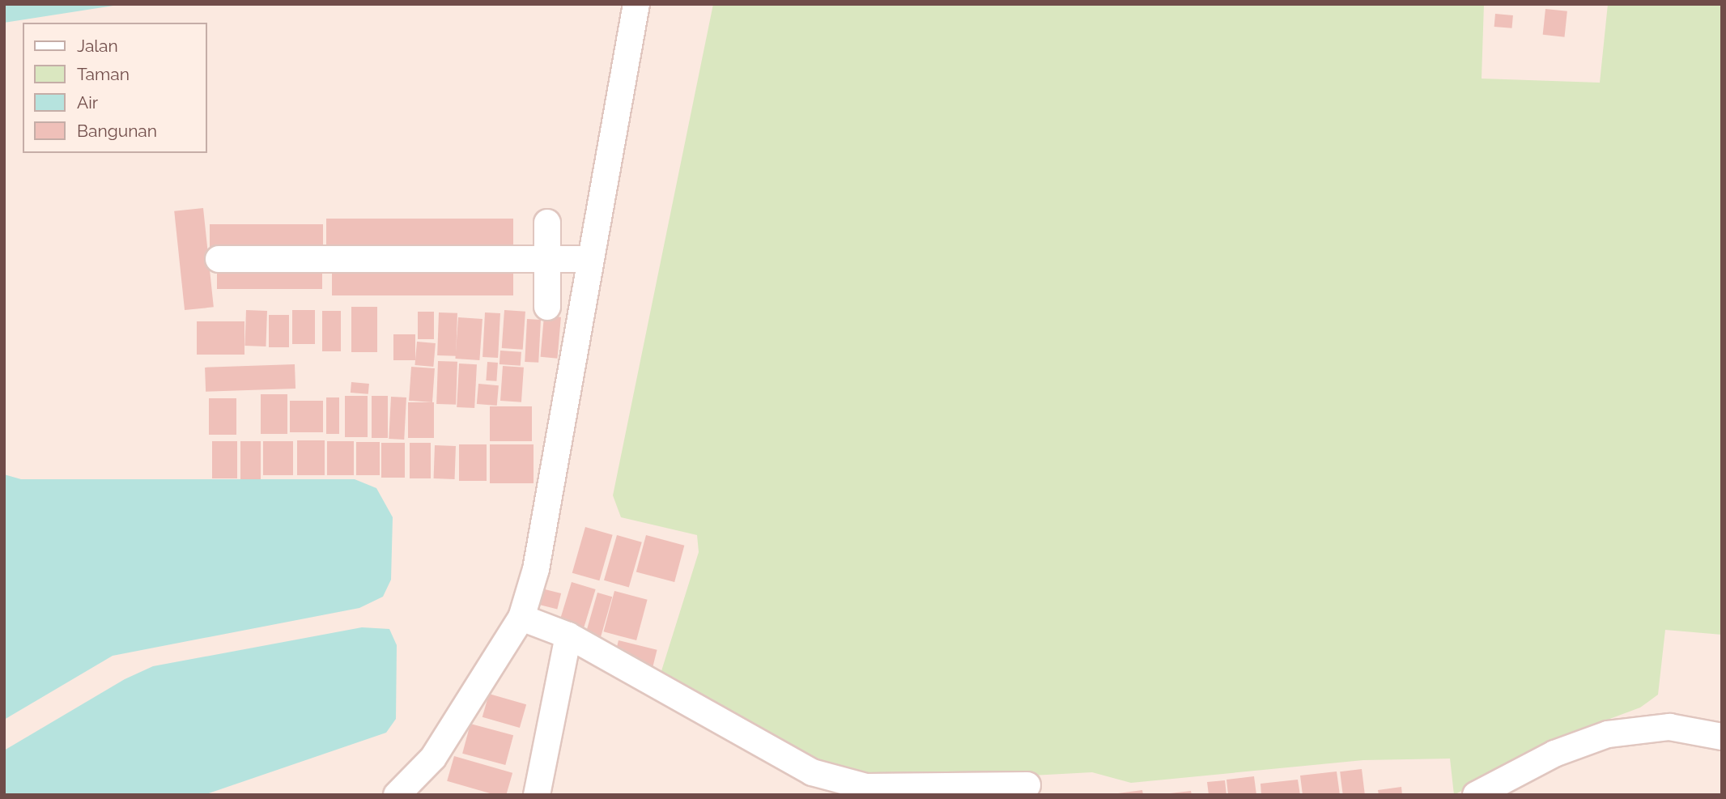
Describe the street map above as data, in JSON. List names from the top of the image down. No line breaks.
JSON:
{"legend":["Jalan","Taman","Air","Bangunan"]}
